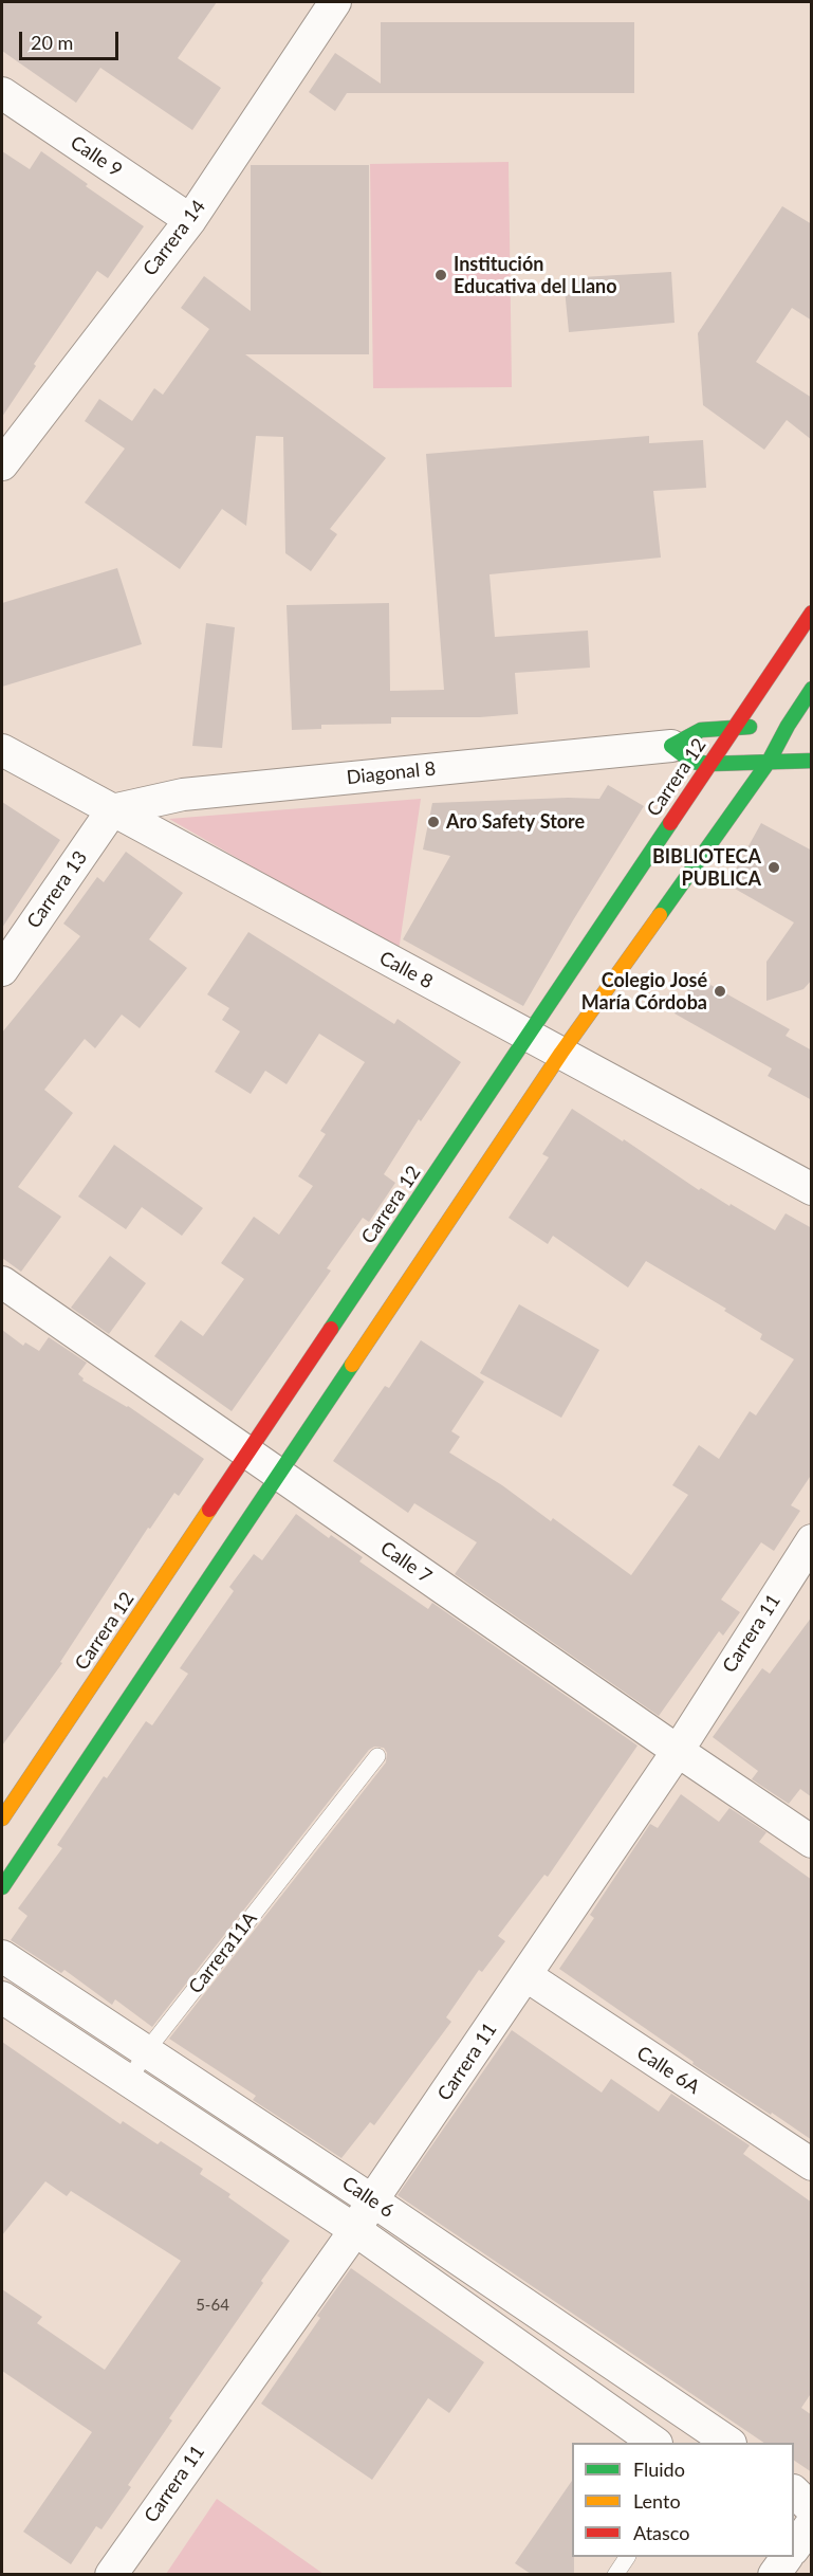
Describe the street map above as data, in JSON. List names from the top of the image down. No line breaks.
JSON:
{"streets":{"street":["Calle 9","Carrera 14","Diagonal 8","Carrera 12","Carrera 13","Calle 8","Calle 7","Carrera 11","Calle 6A","Calle 6"],"lane":["Carrera11A"]},"crossings":[["Calle 9","Carrera 14"],["Diagonal 8","Carrera 12"],["Diagonal 8","Carrera 13"],["Diagonal 8","Calle 8"],["Carrera 12","Calle 8"],["Carrera 12","Calle 7"],["Carrera 13","Calle 8"],["Calle 7","Carrera 11"],["Carrera 11","Calle 6A"],["Carrera 11","Calle 6"],["Carrera11A","Calle 6"]],"places":["Institución Educativa del Llano","Aro Safety Store","BIBLIOTECA PUBLICA","Colegio José María Córdoba"],"house_numbers":["5-64"],"legend":["Fluido","Lento","Atasco"],"scale_bar":"20 m"}
